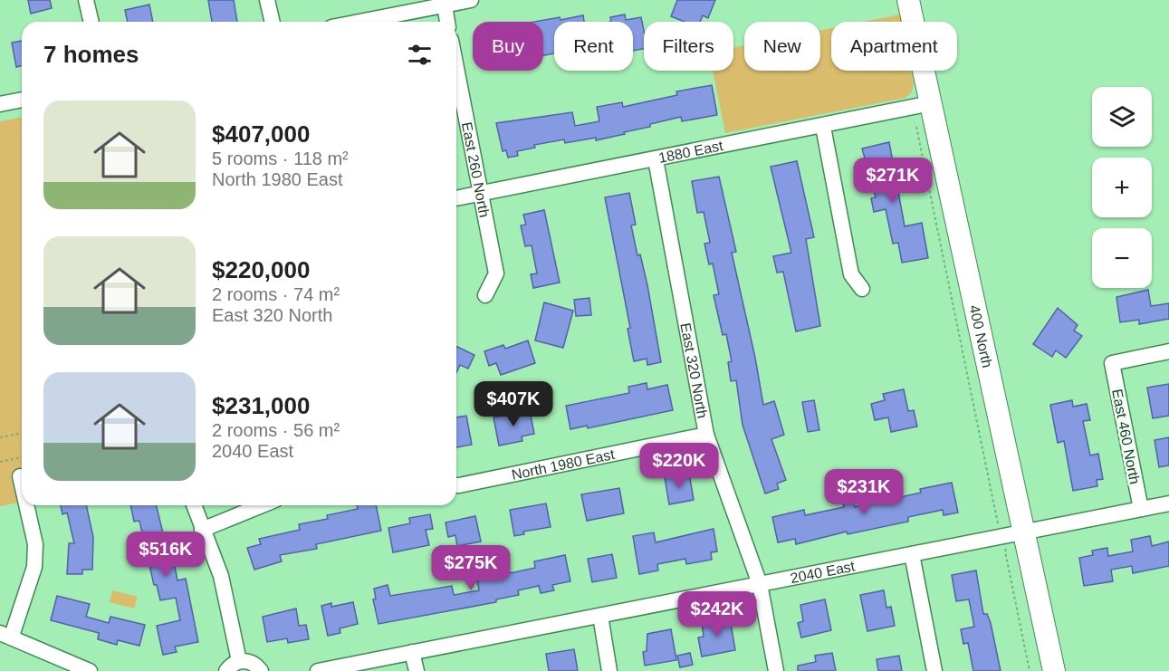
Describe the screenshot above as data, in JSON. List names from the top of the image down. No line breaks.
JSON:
{"streets":{"main road":["400 North"],"street":["1880 East","East 260 North","East 320 North","East 460 North","North 1980 East","2040 East"]},"crossings":[["1880 East","East 260 North"],["1880 East","400 North"],["1880 East","East 320 North"],["400 North","2040 East"],["East 320 North","North 1980 East"],["East 320 North","2040 East"],["East 460 North","2040 East"]],"page":{"chip":["Buy","Rent","Filters","New","Apartment"],"heading":"7 homes","map_buttons":["+","−"],"list":[{"name":"$407,000","note":"5 rooms · 118 m² · North 1980 East"},{"name":"$220,000","note":"2 rooms · 74 m² · East 320 North"},{"name":"$231,000","note":"2 rooms · 56 m² · 2040 East"}],"price":["$271K","$407K","$220K","$231K","$516K","$275K","$242K"]}}
